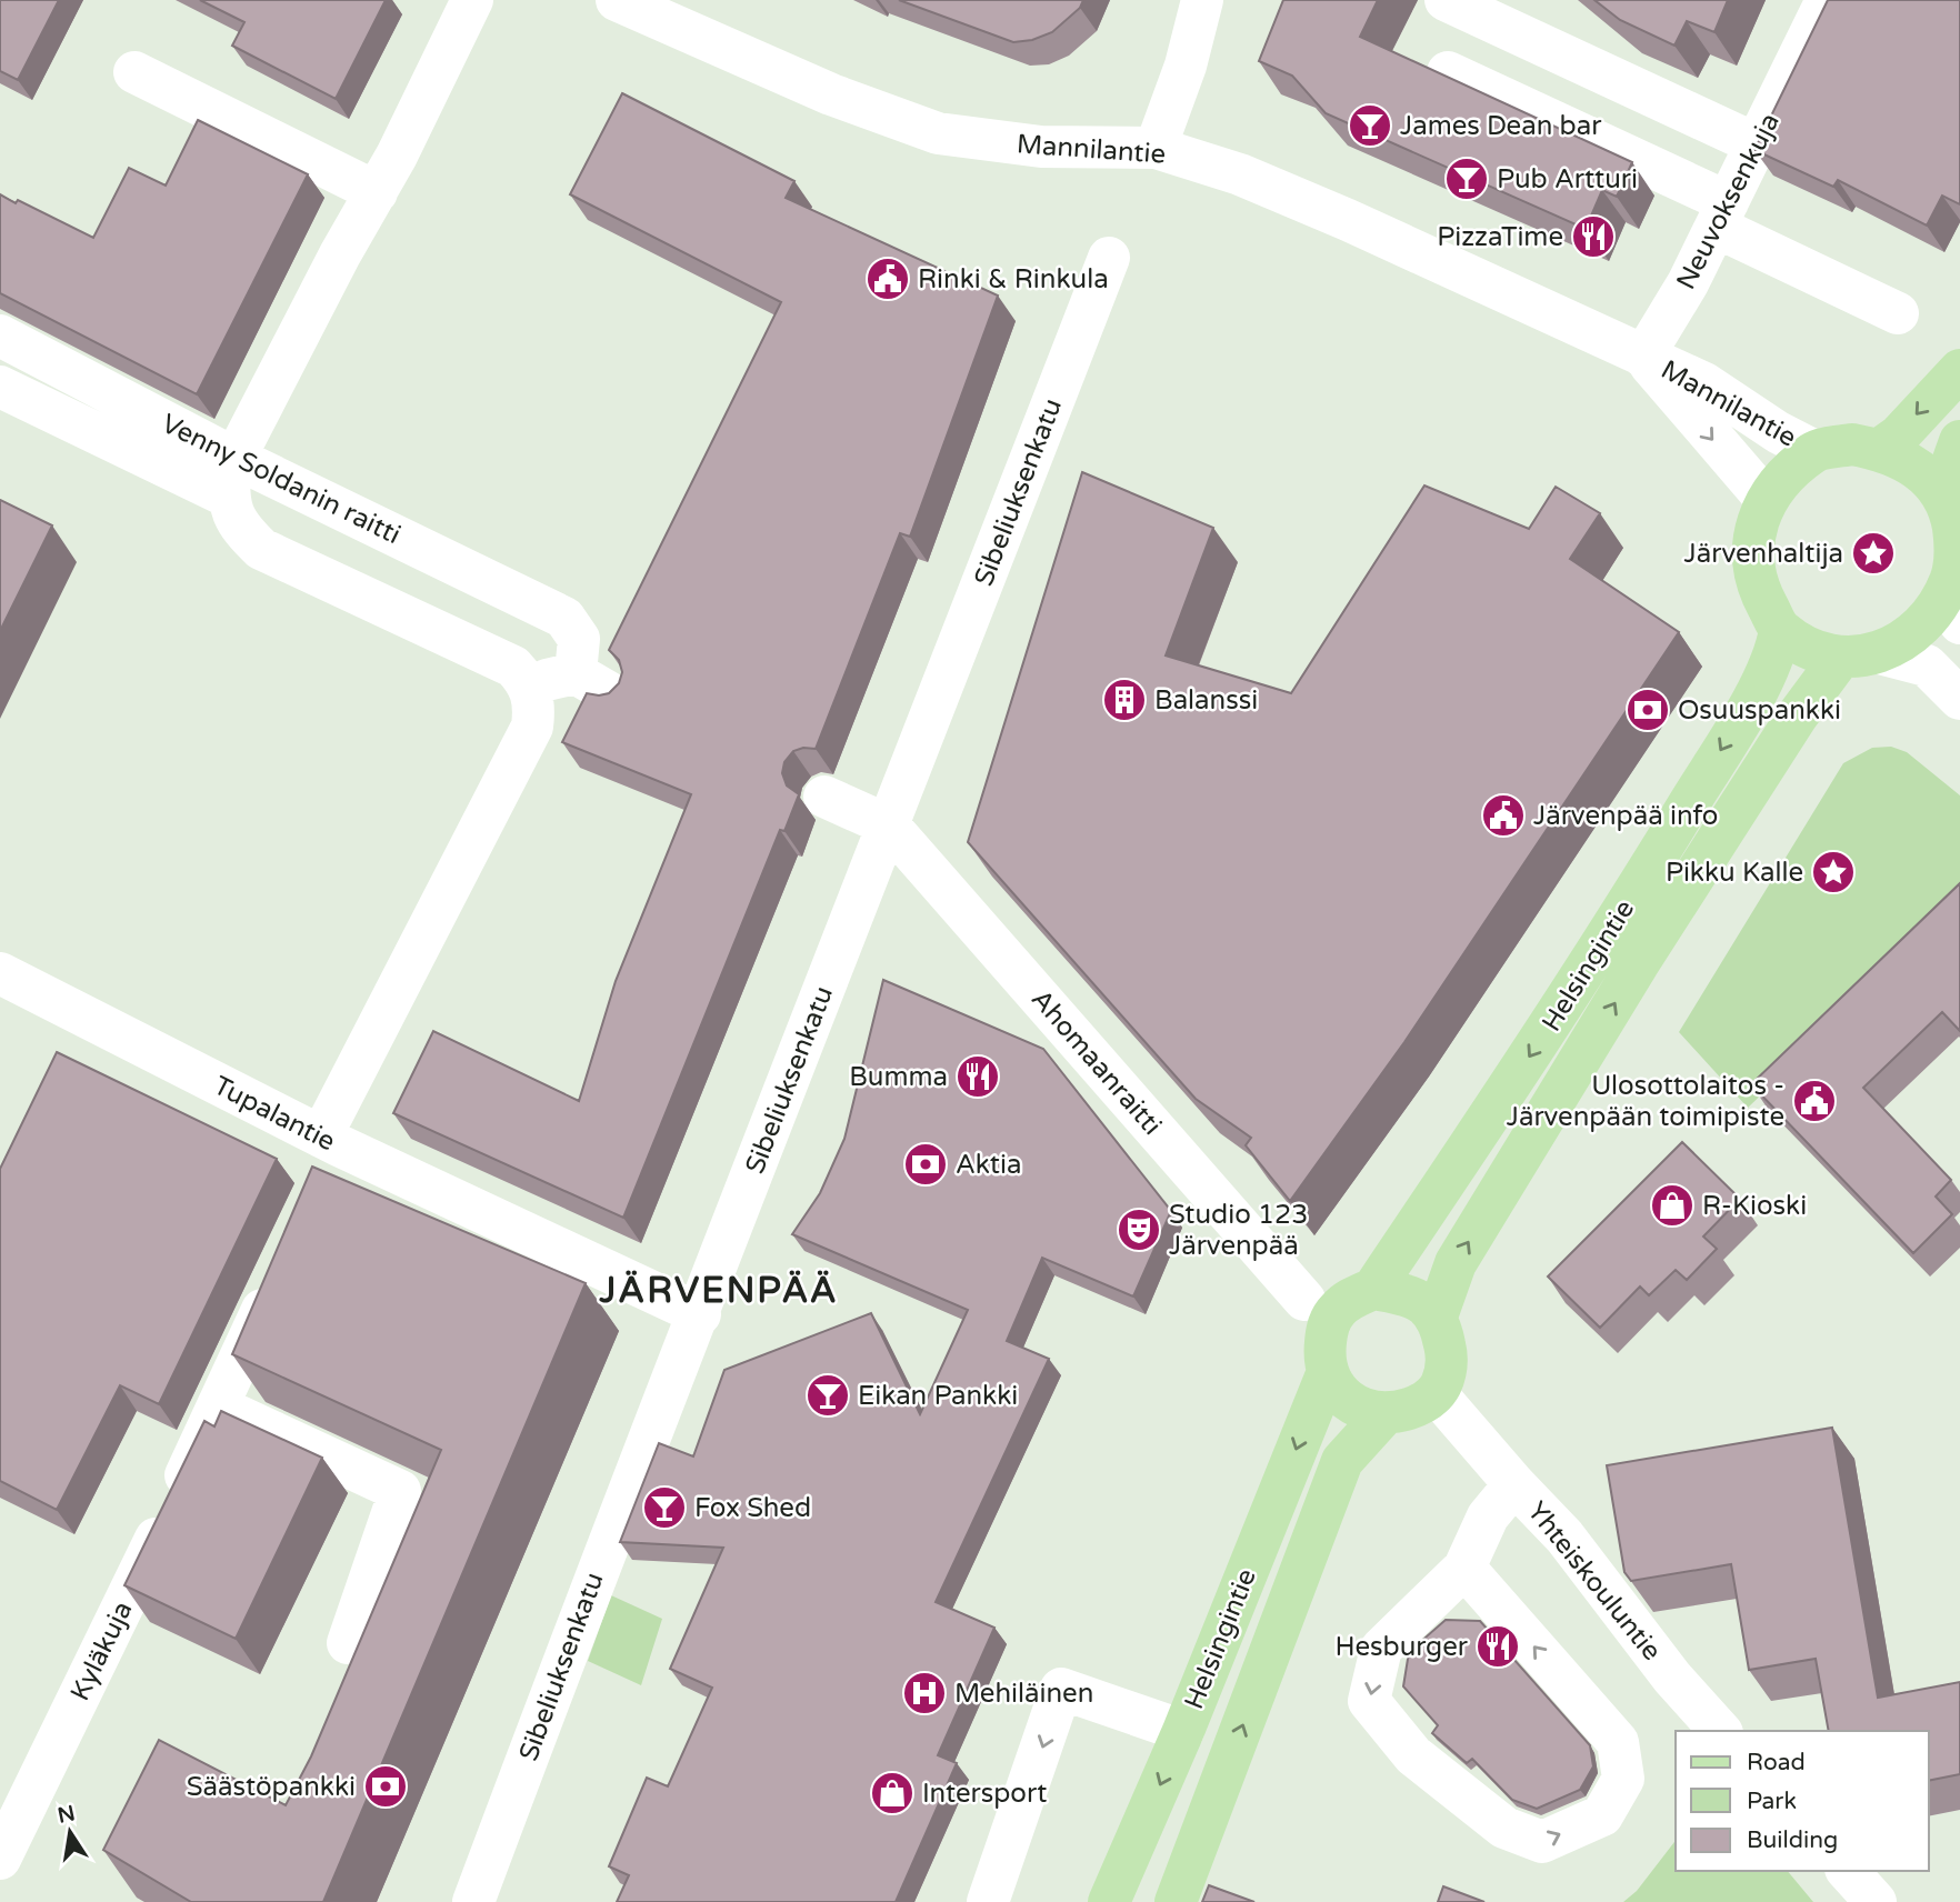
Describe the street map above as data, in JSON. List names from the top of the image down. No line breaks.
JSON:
{"streets":{"main road":["Helsingintie"],"street":["Mannilantie","Neuvoksenkuja","Venny Soldanin raitti","Sibeliuksenkatu","Ahomaanraitti","Tupalantie","Yhteiskouluntie","Kyläkuja"]},"crossings":[["Mannilantie","Neuvoksenkuja"],["Mannilantie","Helsingintie"],["Sibeliuksenkatu","Ahomaanraitti"],["Sibeliuksenkatu","Tupalantie"],["Helsingintie","Yhteiskouluntie"]],"districts":["JÄRVENPÄÄ"],"places":{"bar":["James Dean bar","Pub Artturi","Eikan Pankki","Fox Shed"],"restaurant":["PizzaTime","Bumma","Hesburger"],"public building":["Rinki & Rinkula","Järvenpää info","Ulosottolaitos - Järvenpään toimipiste"],"place":["Järvenhaltija","Pikku Kalle"],"building":["Balanssi"],"bank":["Osuuspankki","Aktia","Säästöpankki"],"shop":["R-Kioski","Intersport"],"theatre":["Studio 123 Järvenpää"],"hospital":["Mehiläinen"]},"legend":["Road","Park","Building"],"north":"top"}
